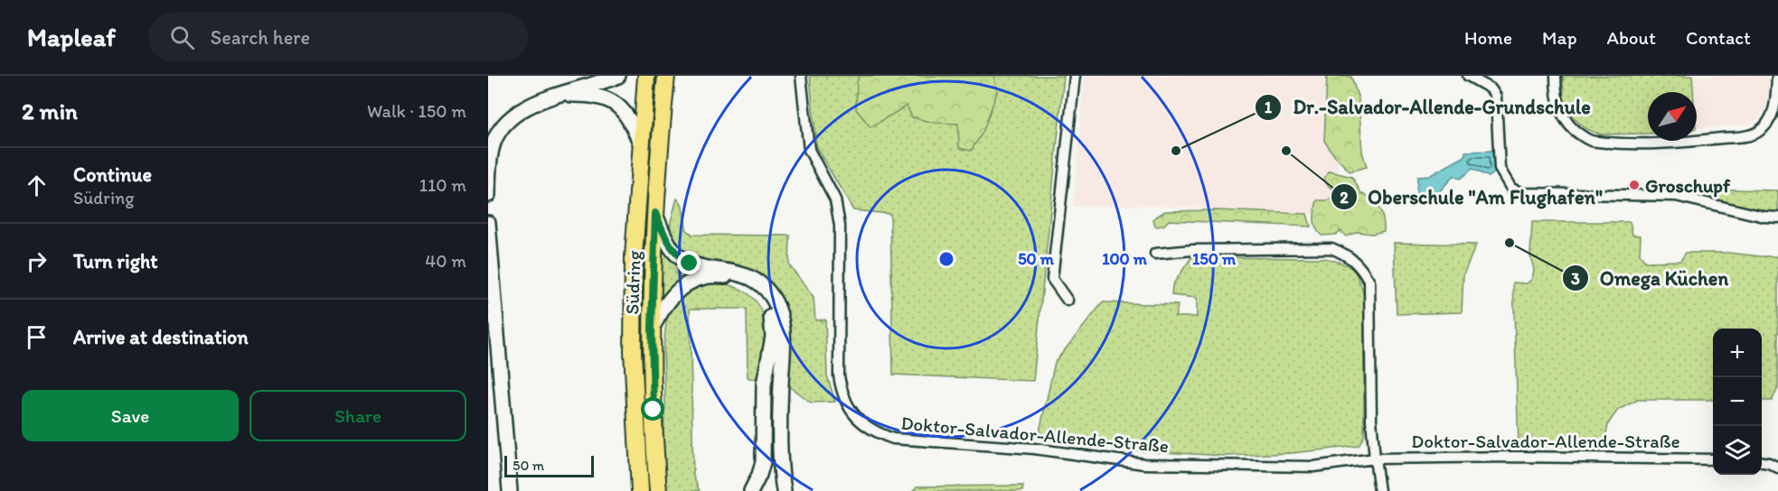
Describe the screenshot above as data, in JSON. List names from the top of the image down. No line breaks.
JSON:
{"streets":{"main road":["Südring"],"street":["Doktor-Salvador-Allende-Straße"]},"places":["Dr.-Salvador-Allende-Grundschule","Oberschule \"Am Flughafen\"","Groschupf","Omega Küchen"],"scale_bar":"50 m","north":"top right","page":{"header":"Mapleaf","search":"Search here","nav":["Home","Map","About","Contact"],"heading":["2 min","Walk · 150 m"],"list":[["Continue","Südring","110 m"],["Turn right","40 m"],"Arrive at destination"],"map_buttons":["+","−"],"buttons":["Save","Share"],"scale":"50 m"},"rings":["50 m","100 m","150 m"]}
